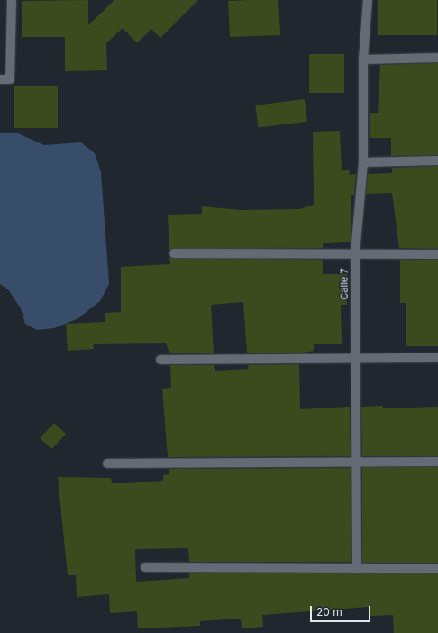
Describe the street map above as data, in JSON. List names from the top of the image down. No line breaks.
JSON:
{"streets":{"street":["Calle 7"]},"scale_bar":"20 m"}
